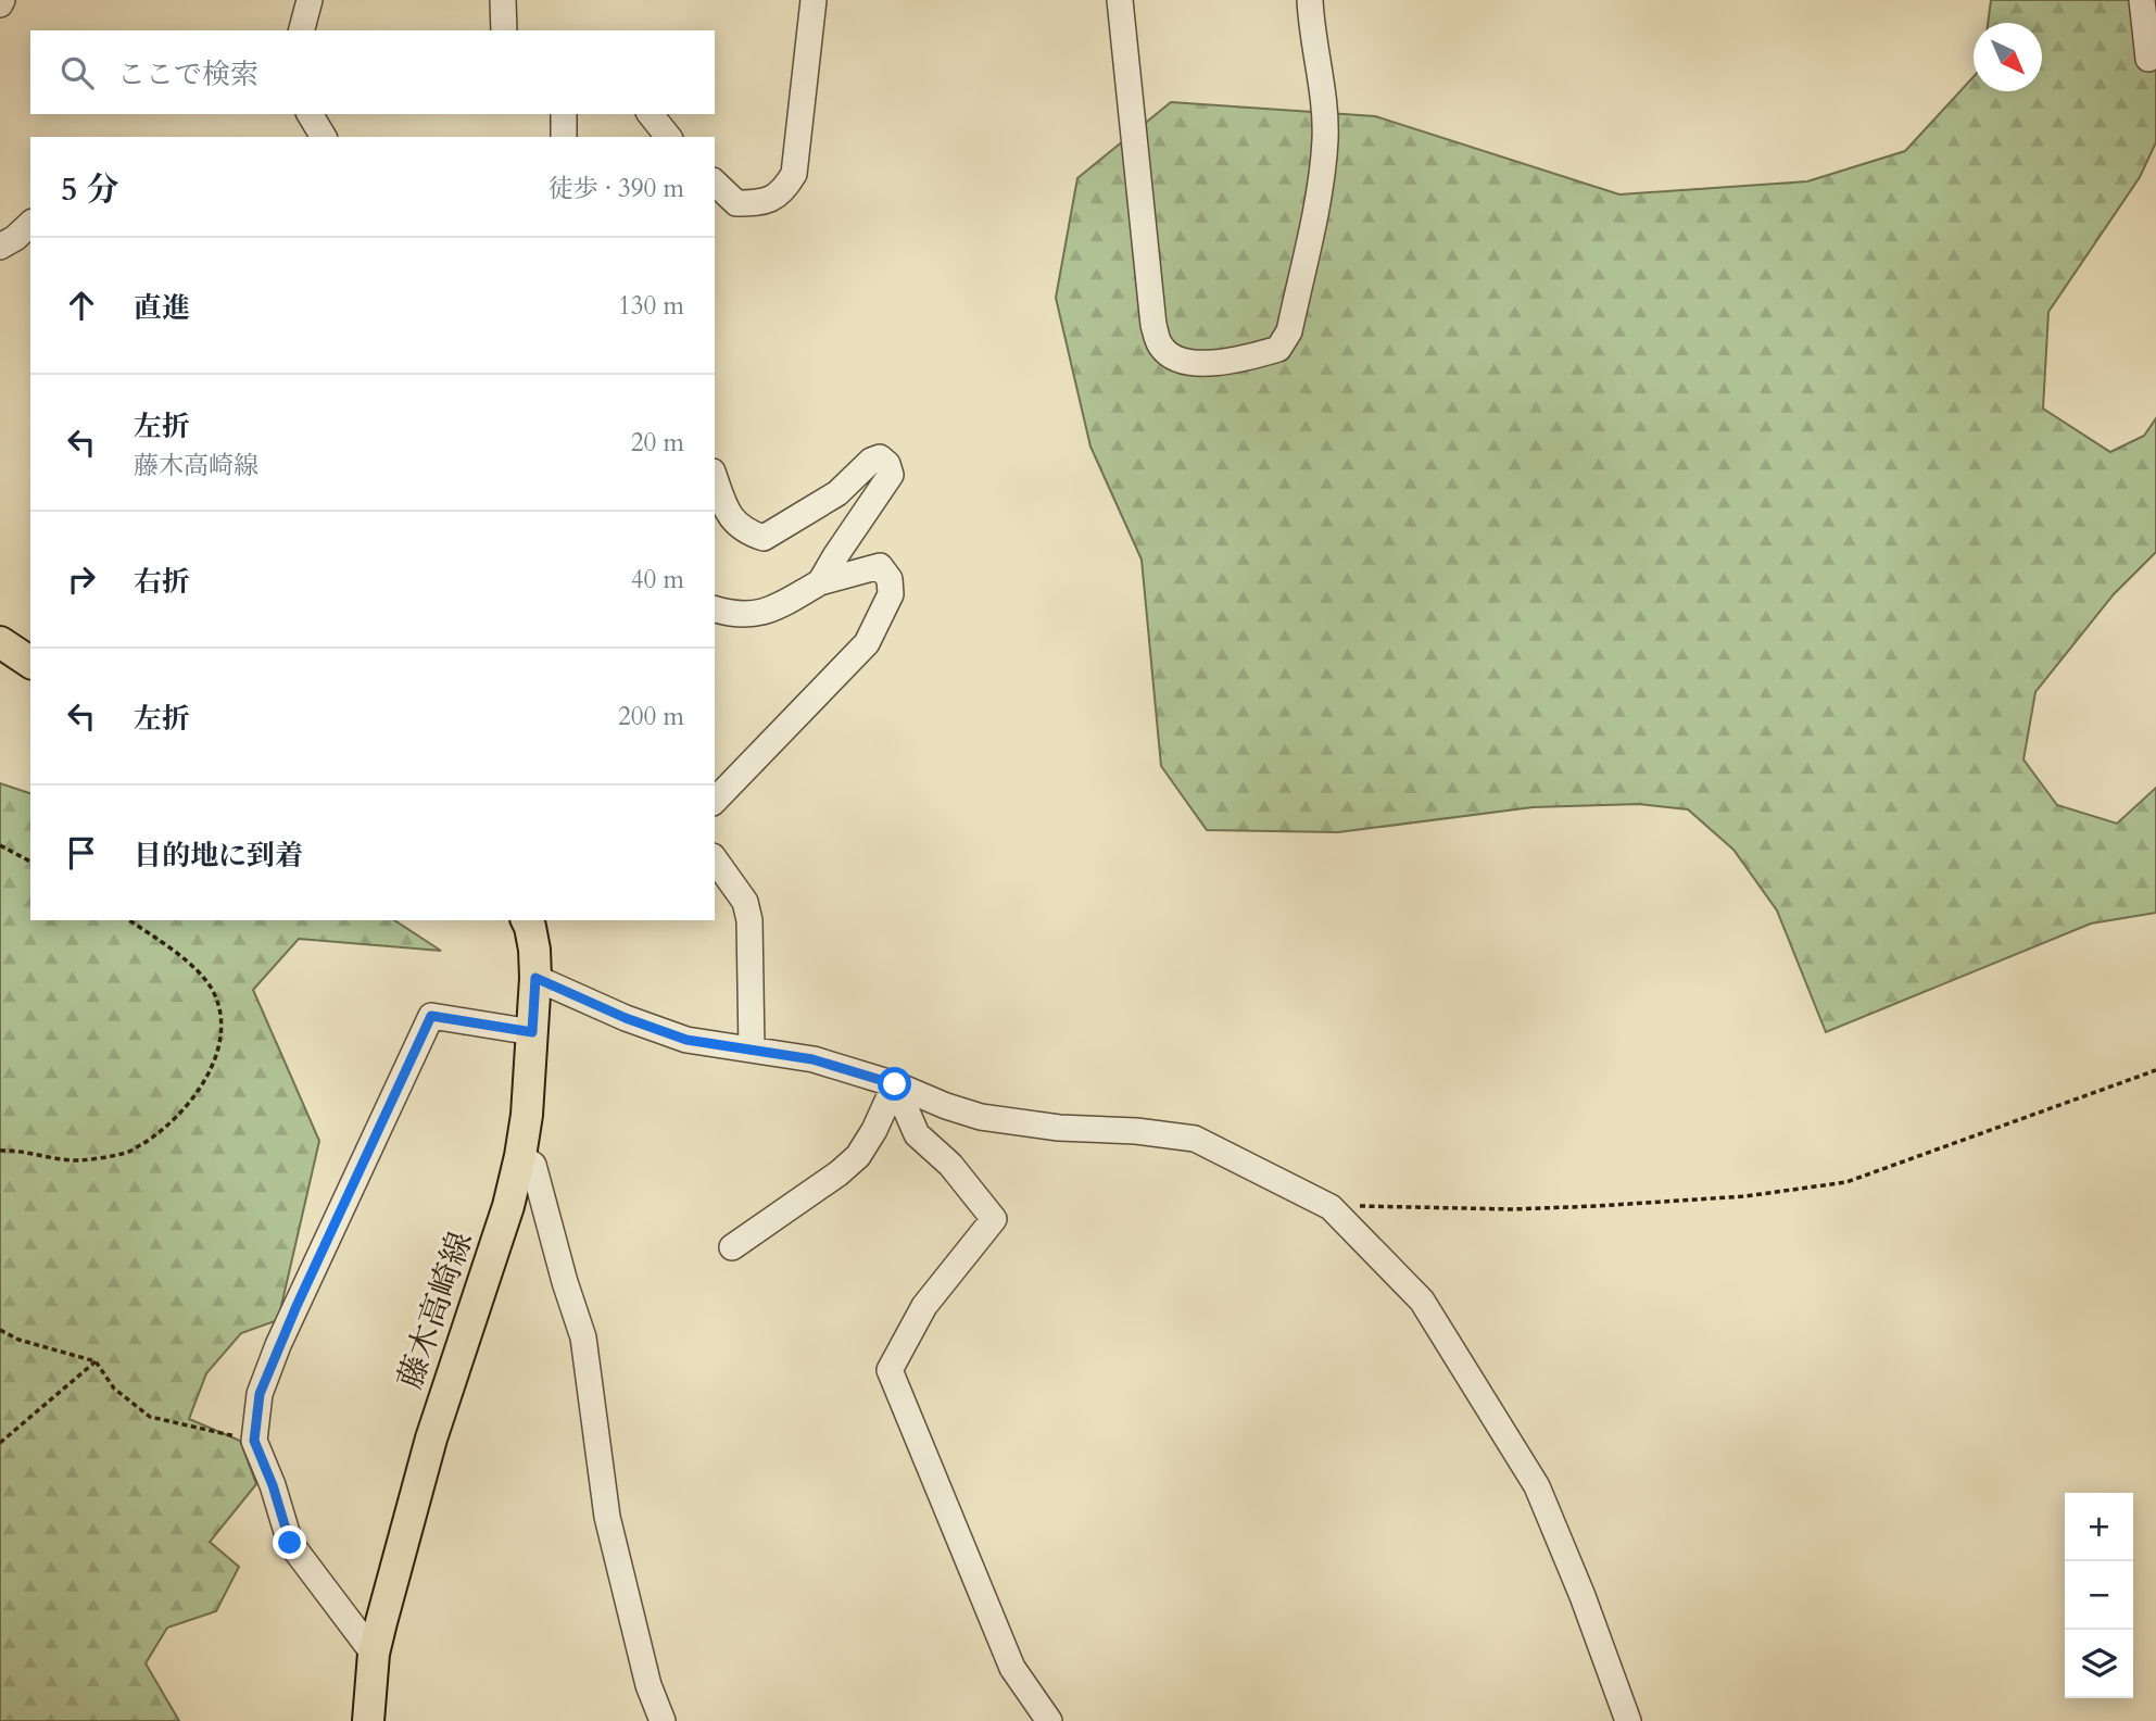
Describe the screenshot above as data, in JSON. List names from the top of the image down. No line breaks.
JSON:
{"streets":{"main road":["藤木高崎線"]},"north":"bottom right","page":{"search":"ここで検索","heading":["5 分","徒歩 · 390 m"],"list":[["直進","130 m"],["左折","藤木高崎線","20 m"],["右折","40 m"],["左折","200 m"],"目的地に到着"],"map_buttons":["+","−"]}}
